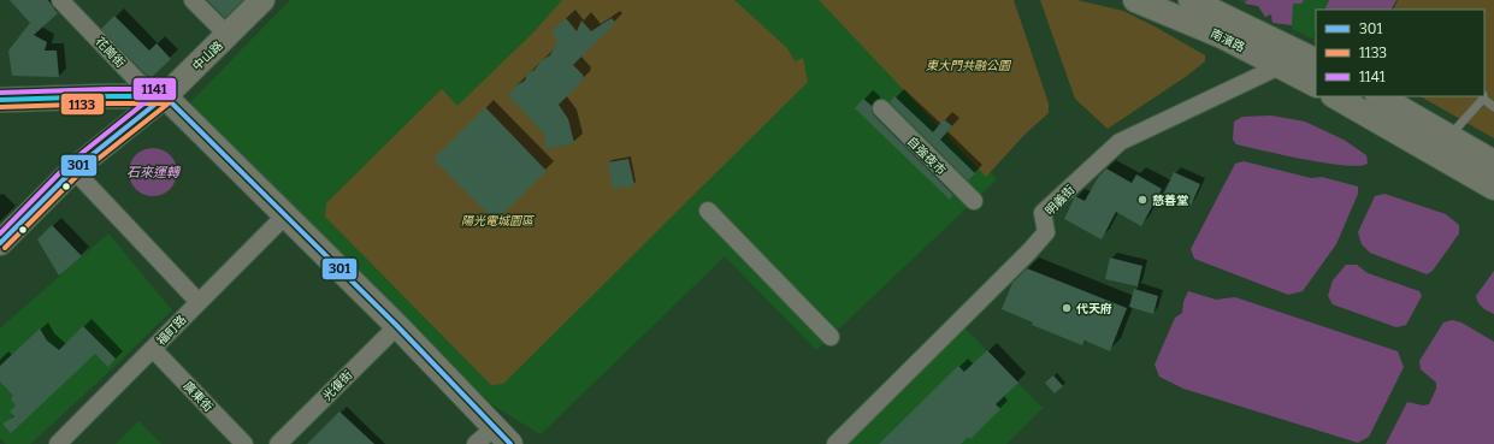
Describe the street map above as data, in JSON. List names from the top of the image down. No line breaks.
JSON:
{"streets":{"street":["南濱路","花崗街","中山路","自強夜市","明義街","福町路","光復街","廣東街"]},"crossings":[["南濱路","明義街"],["花崗街","中山路"],["福町路","廣東街"]],"water":["石來運轉"],"parks":["東大門共融公園","陽光電城園區"],"places":["慈善堂","代天府"],"lines":["transit line 1141","transit line 301","transit line 1133"],"legend":["301","1133","1141"]}
